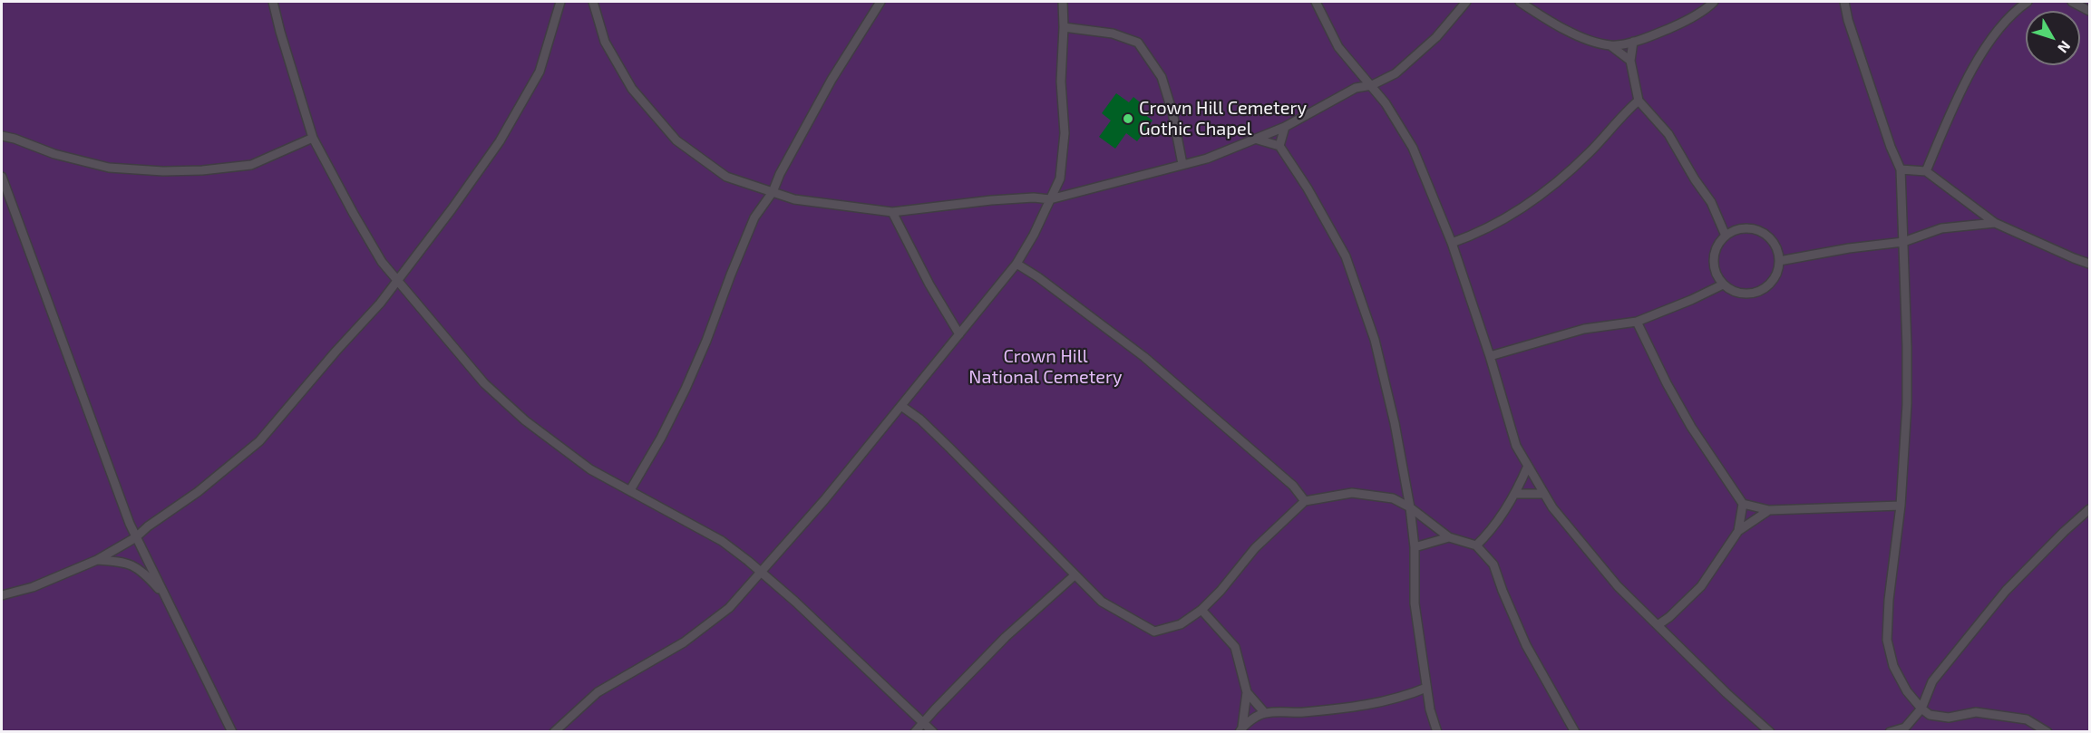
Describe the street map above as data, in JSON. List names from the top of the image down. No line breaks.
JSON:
{"parks":["Crown Hill National Cemetery"],"places":["Crown Hill Cemetery Gothic Chapel"],"north":"bottom right"}
